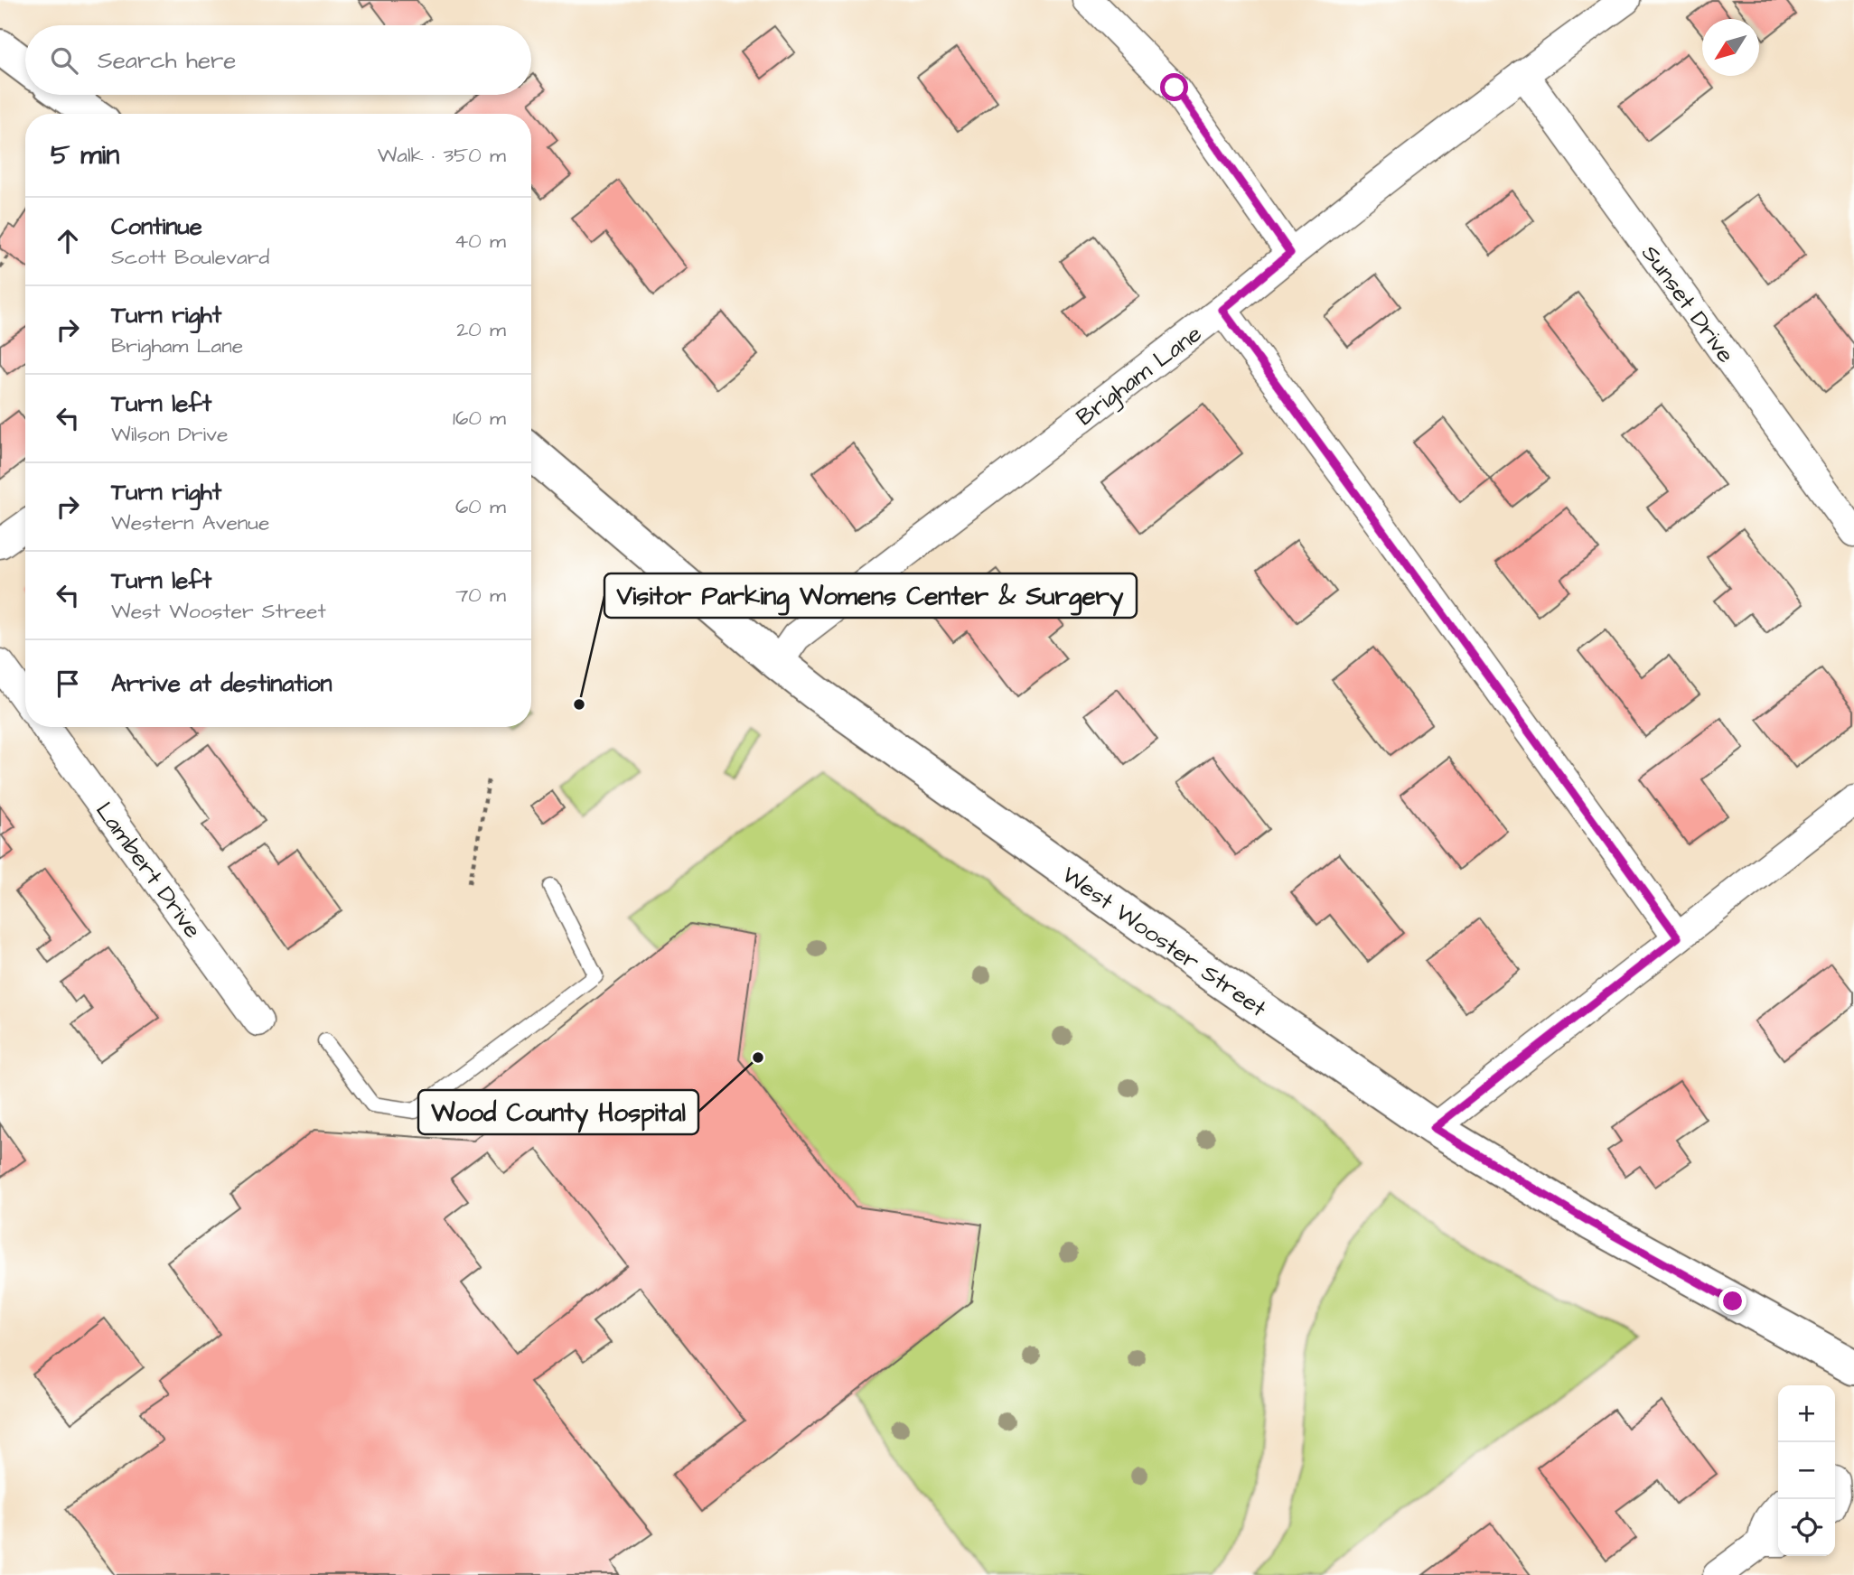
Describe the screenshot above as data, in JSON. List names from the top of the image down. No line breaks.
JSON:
{"streets":{"main road":["West Wooster Street"],"street":["Sunset Drive","Brigham Lane","Lambert Drive"]},"crossings":[["Sunset Drive","Brigham Lane"],["Brigham Lane","West Wooster Street"]],"places":["Visitor Parking Womens Center & Surgery","Wood County Hospital"],"north":"bottom left","page":{"search":"Search here","heading":["5 min","Walk · 350 m"],"list":[["Continue","Scott Boulevard","40 m"],["Turn right","Brigham Lane","20 m"],["Turn left","Wilson Drive","160 m"],["Turn right","Western Avenue","60 m"],["Turn left","West Wooster Street","70 m"],"Arrive at destination"],"map_buttons":["+","−"]}}
